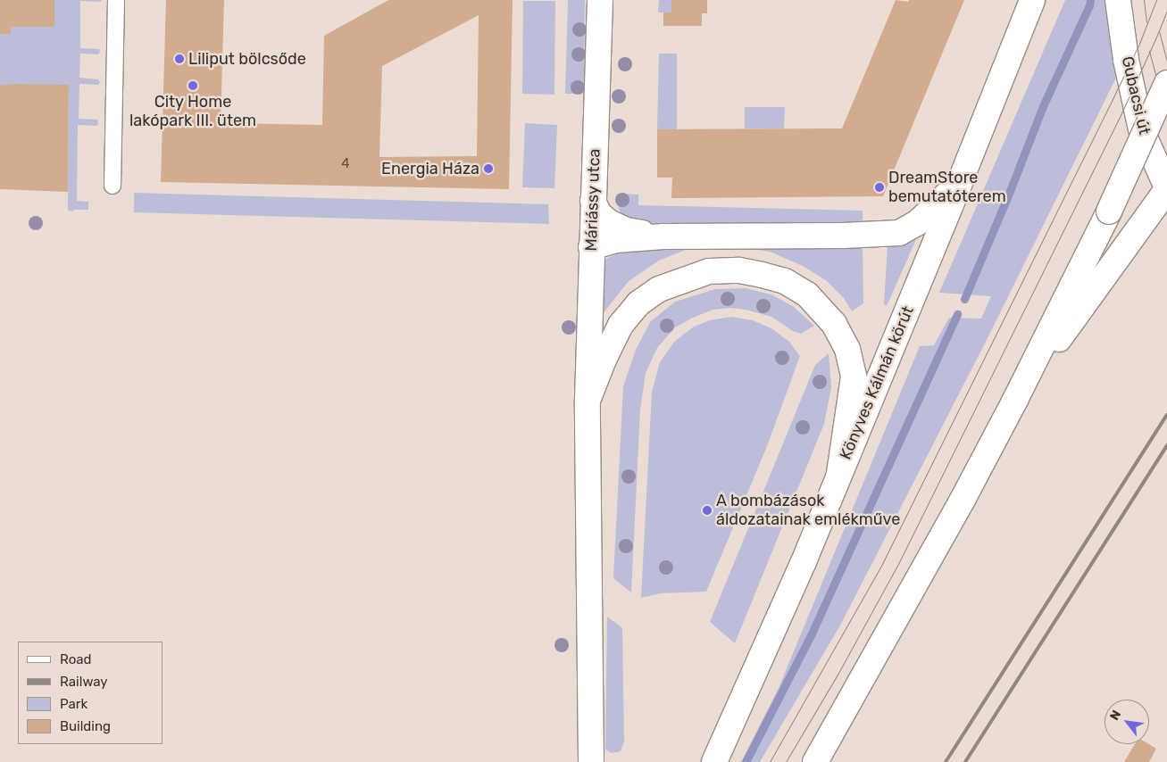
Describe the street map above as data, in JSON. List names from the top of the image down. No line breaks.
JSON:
{"streets":{"main road":["Gubacsi út","Máriássy utca","Könyves Kálmán körút"]},"places":["Liliput bölcsőde","City Home lakópark III. ütem","Energia Háza","DreamStore bemutatóterem","A bombázások áldozatainak emlékműve"],"house_numbers":["4"],"legend":["Road","Railway","Park","Building"],"north":"top left"}
